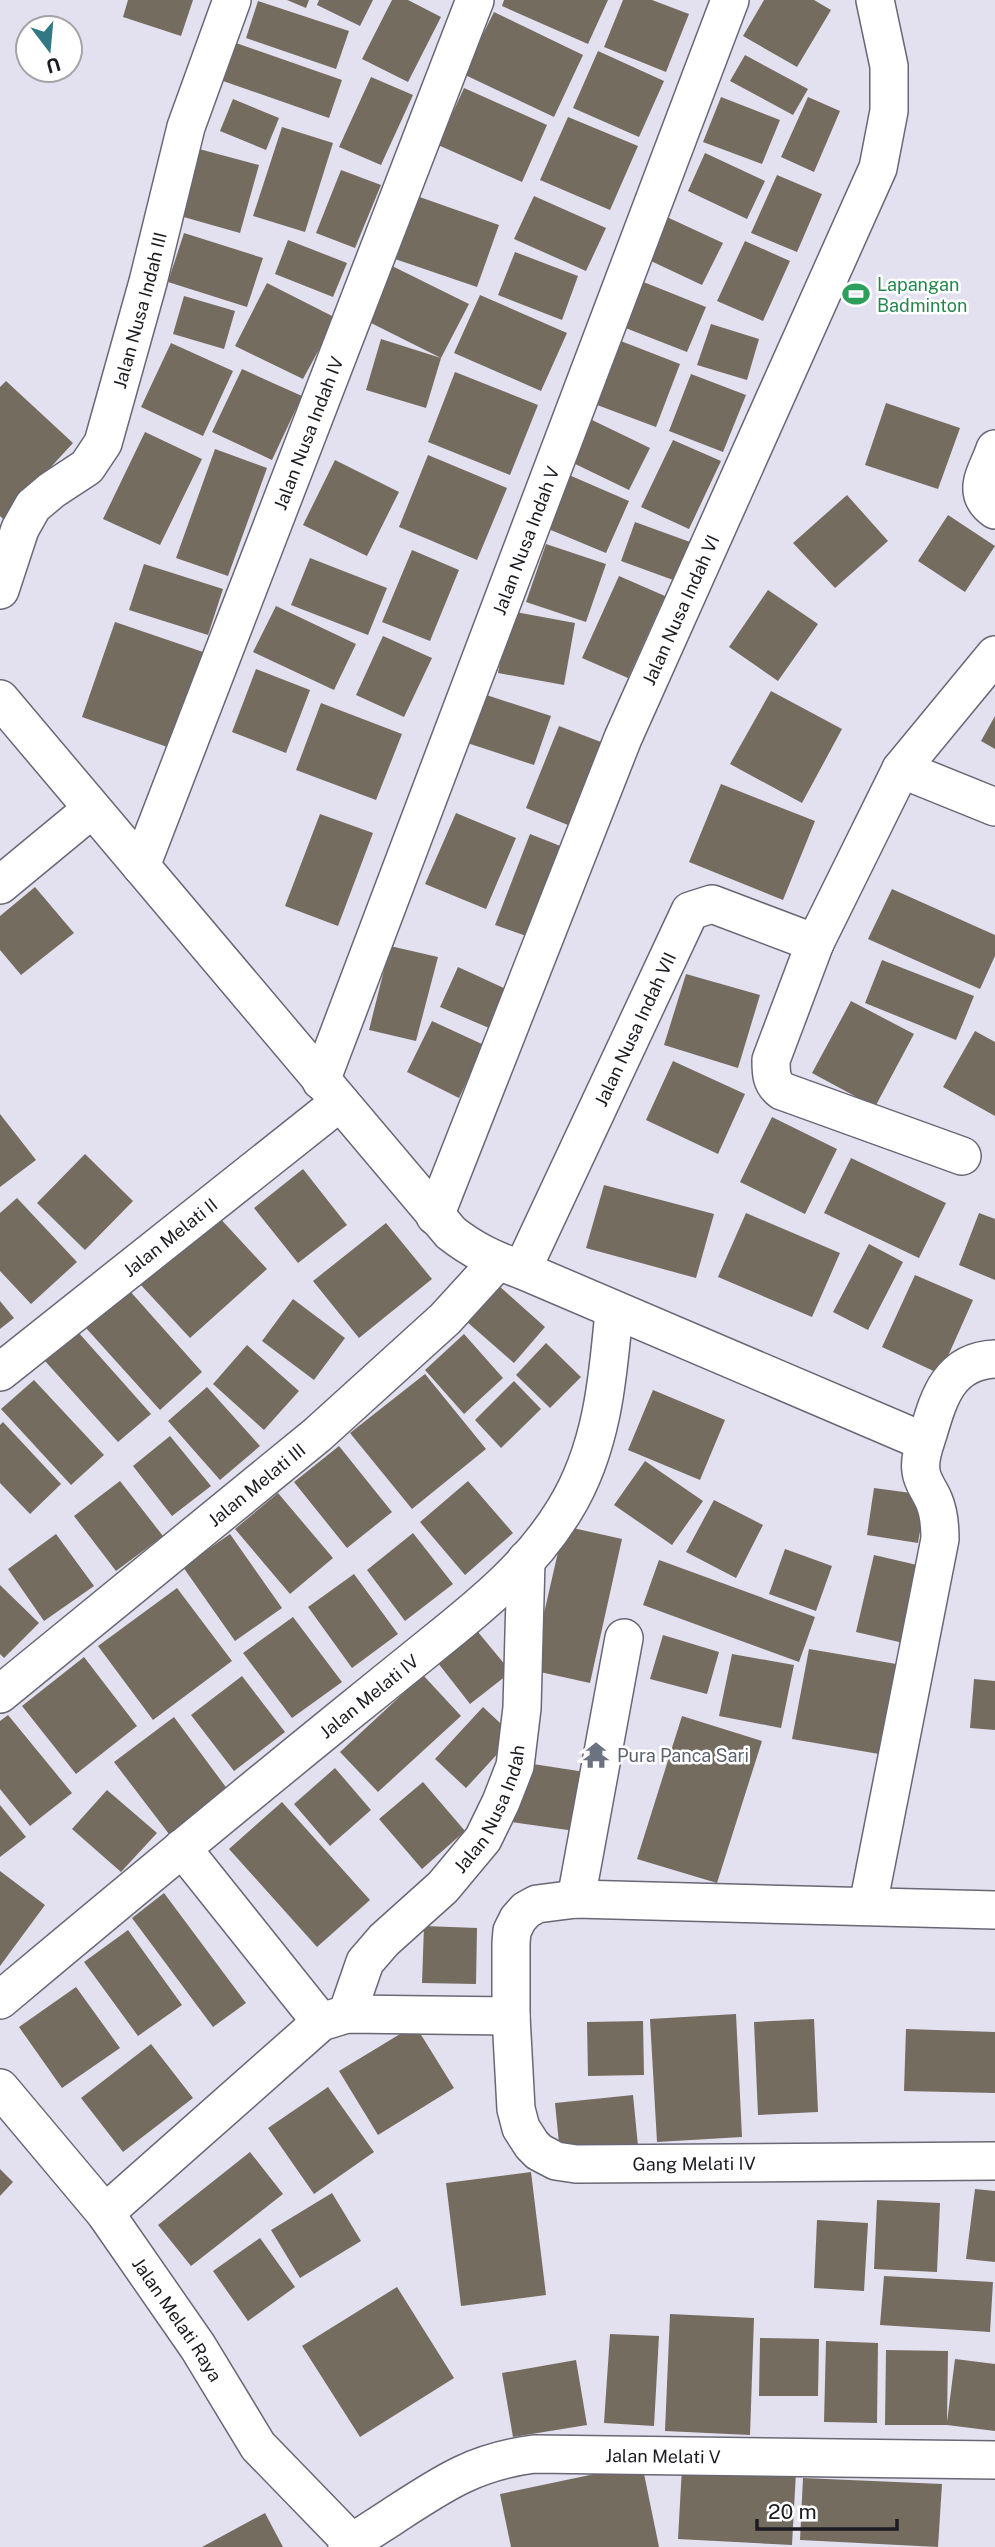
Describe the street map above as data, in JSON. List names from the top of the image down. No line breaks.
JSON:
{"streets":{"street":["Jalan Nusa Indah III","Jalan Nusa Indah IV","Jalan Nusa Indah V","Jalan Nusa Indah VI","Jalan Nusa Indah VII","Jalan Melati II","Jalan Melati III","Jalan Melati IV","Jalan Nusa Indah","Gang Melati IV","Jalan Melati Raya","Jalan Melati V"]},"crossings":[["Jalan Nusa Indah V","Jalan Melati II"],["Jalan Nusa Indah VII","Jalan Melati III"],["Jalan Melati IV","Jalan Nusa Indah"],["Jalan Melati Raya","Jalan Melati V"]],"places":{"sports":["Lapangan Badminton"],"temple":["Pura Panca Sari"]},"scale_bar":"20 m","north":"bottom"}
